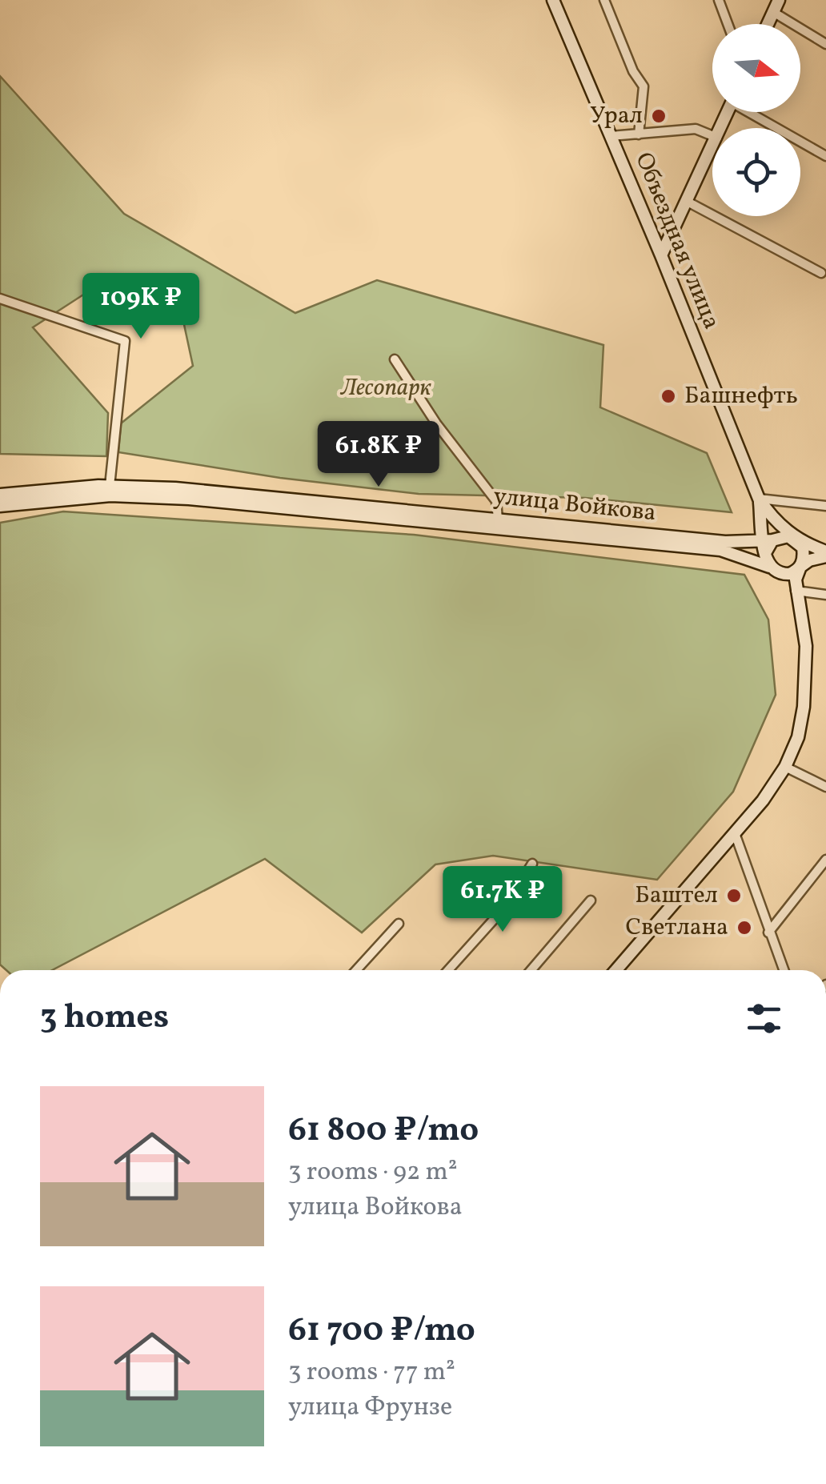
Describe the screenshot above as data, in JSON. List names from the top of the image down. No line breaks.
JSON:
{"streets":{"main road":["Объездная улица","улица Войкова"]},"parks":["Лесопарк"],"places":["Урал","Башнефть","Баштел","Светлана"],"north":"right","page":{"price":["109K ₽","61.8K ₽","61.7K ₽"],"heading":"3 homes","list":[{"name":"61 800 ₽/mo","note":"3 rooms · 92 m² · улица Войкова"},{"name":"61 700 ₽/mo","note":"3 rooms · 77 m² · улица Фрунзе"}]}}
